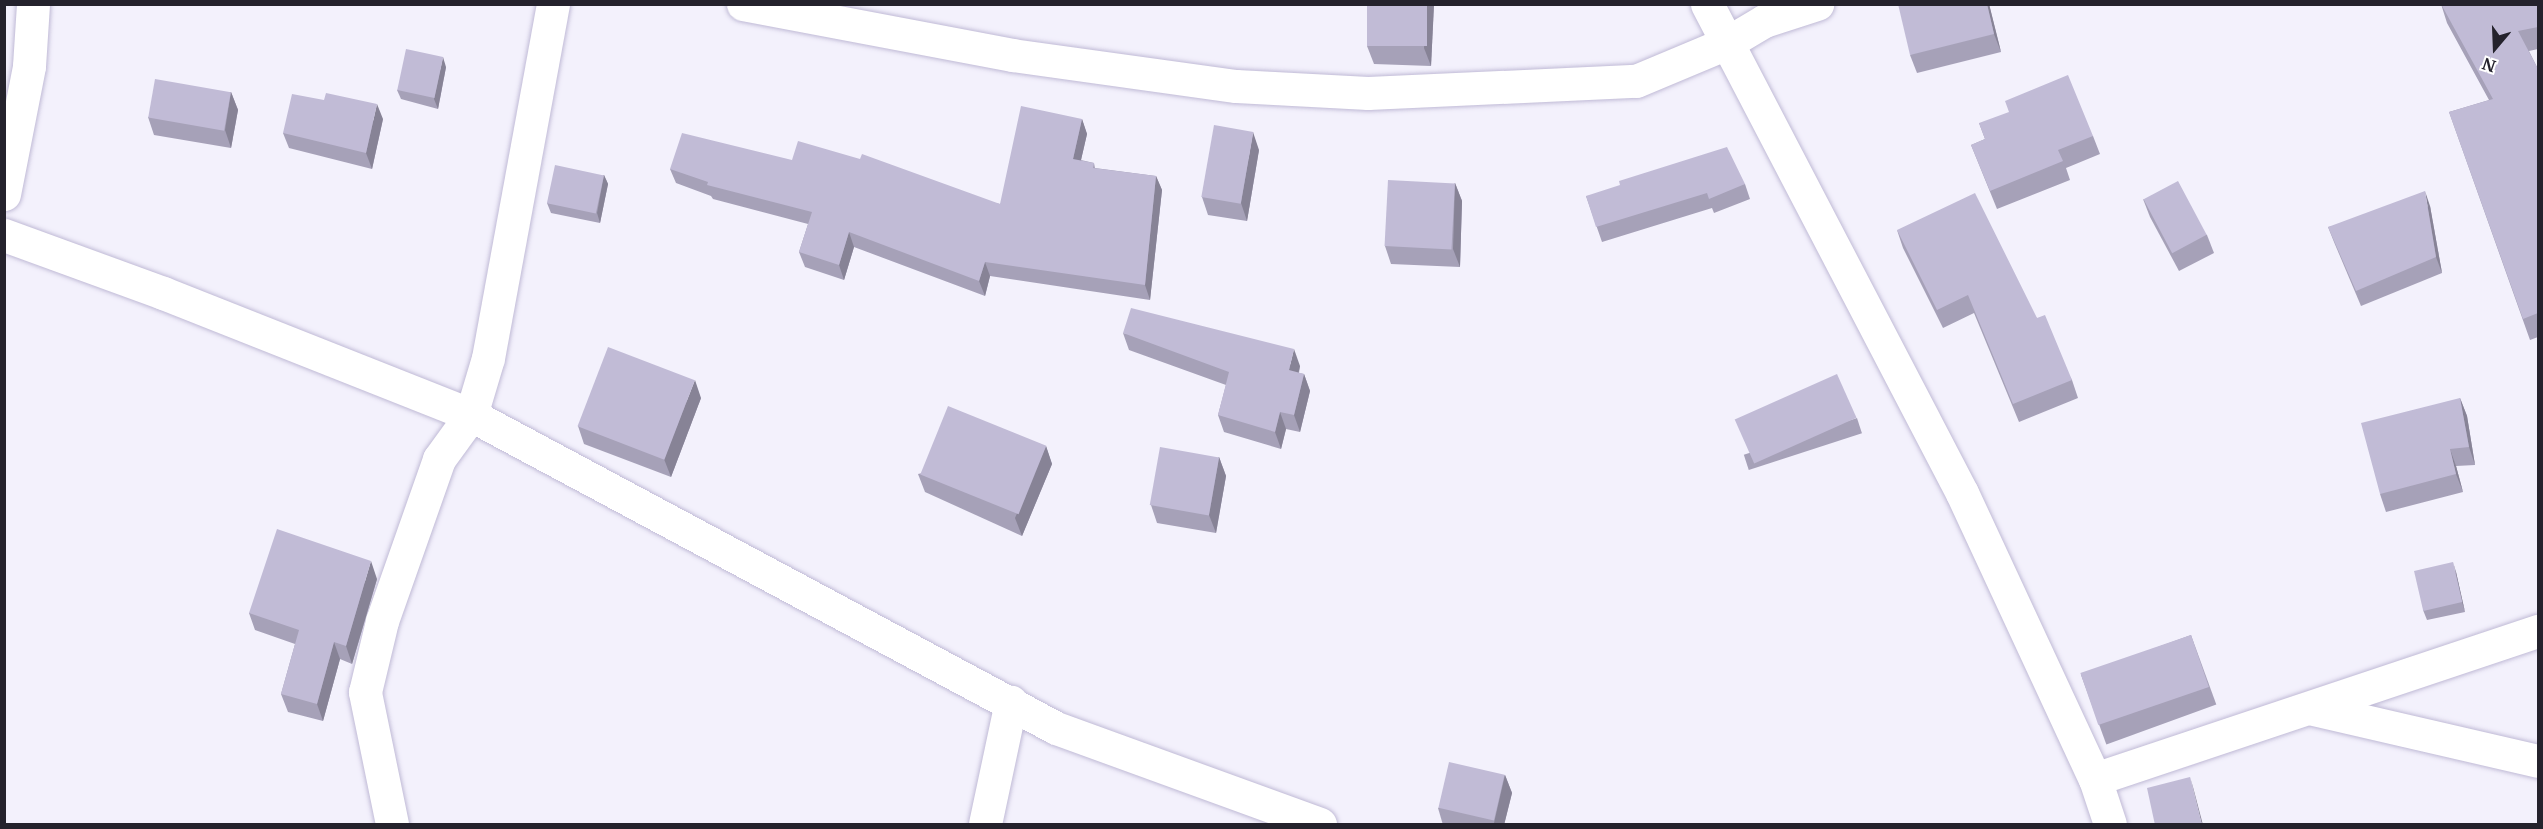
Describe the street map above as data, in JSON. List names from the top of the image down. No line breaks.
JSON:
{"north":"bottom"}
